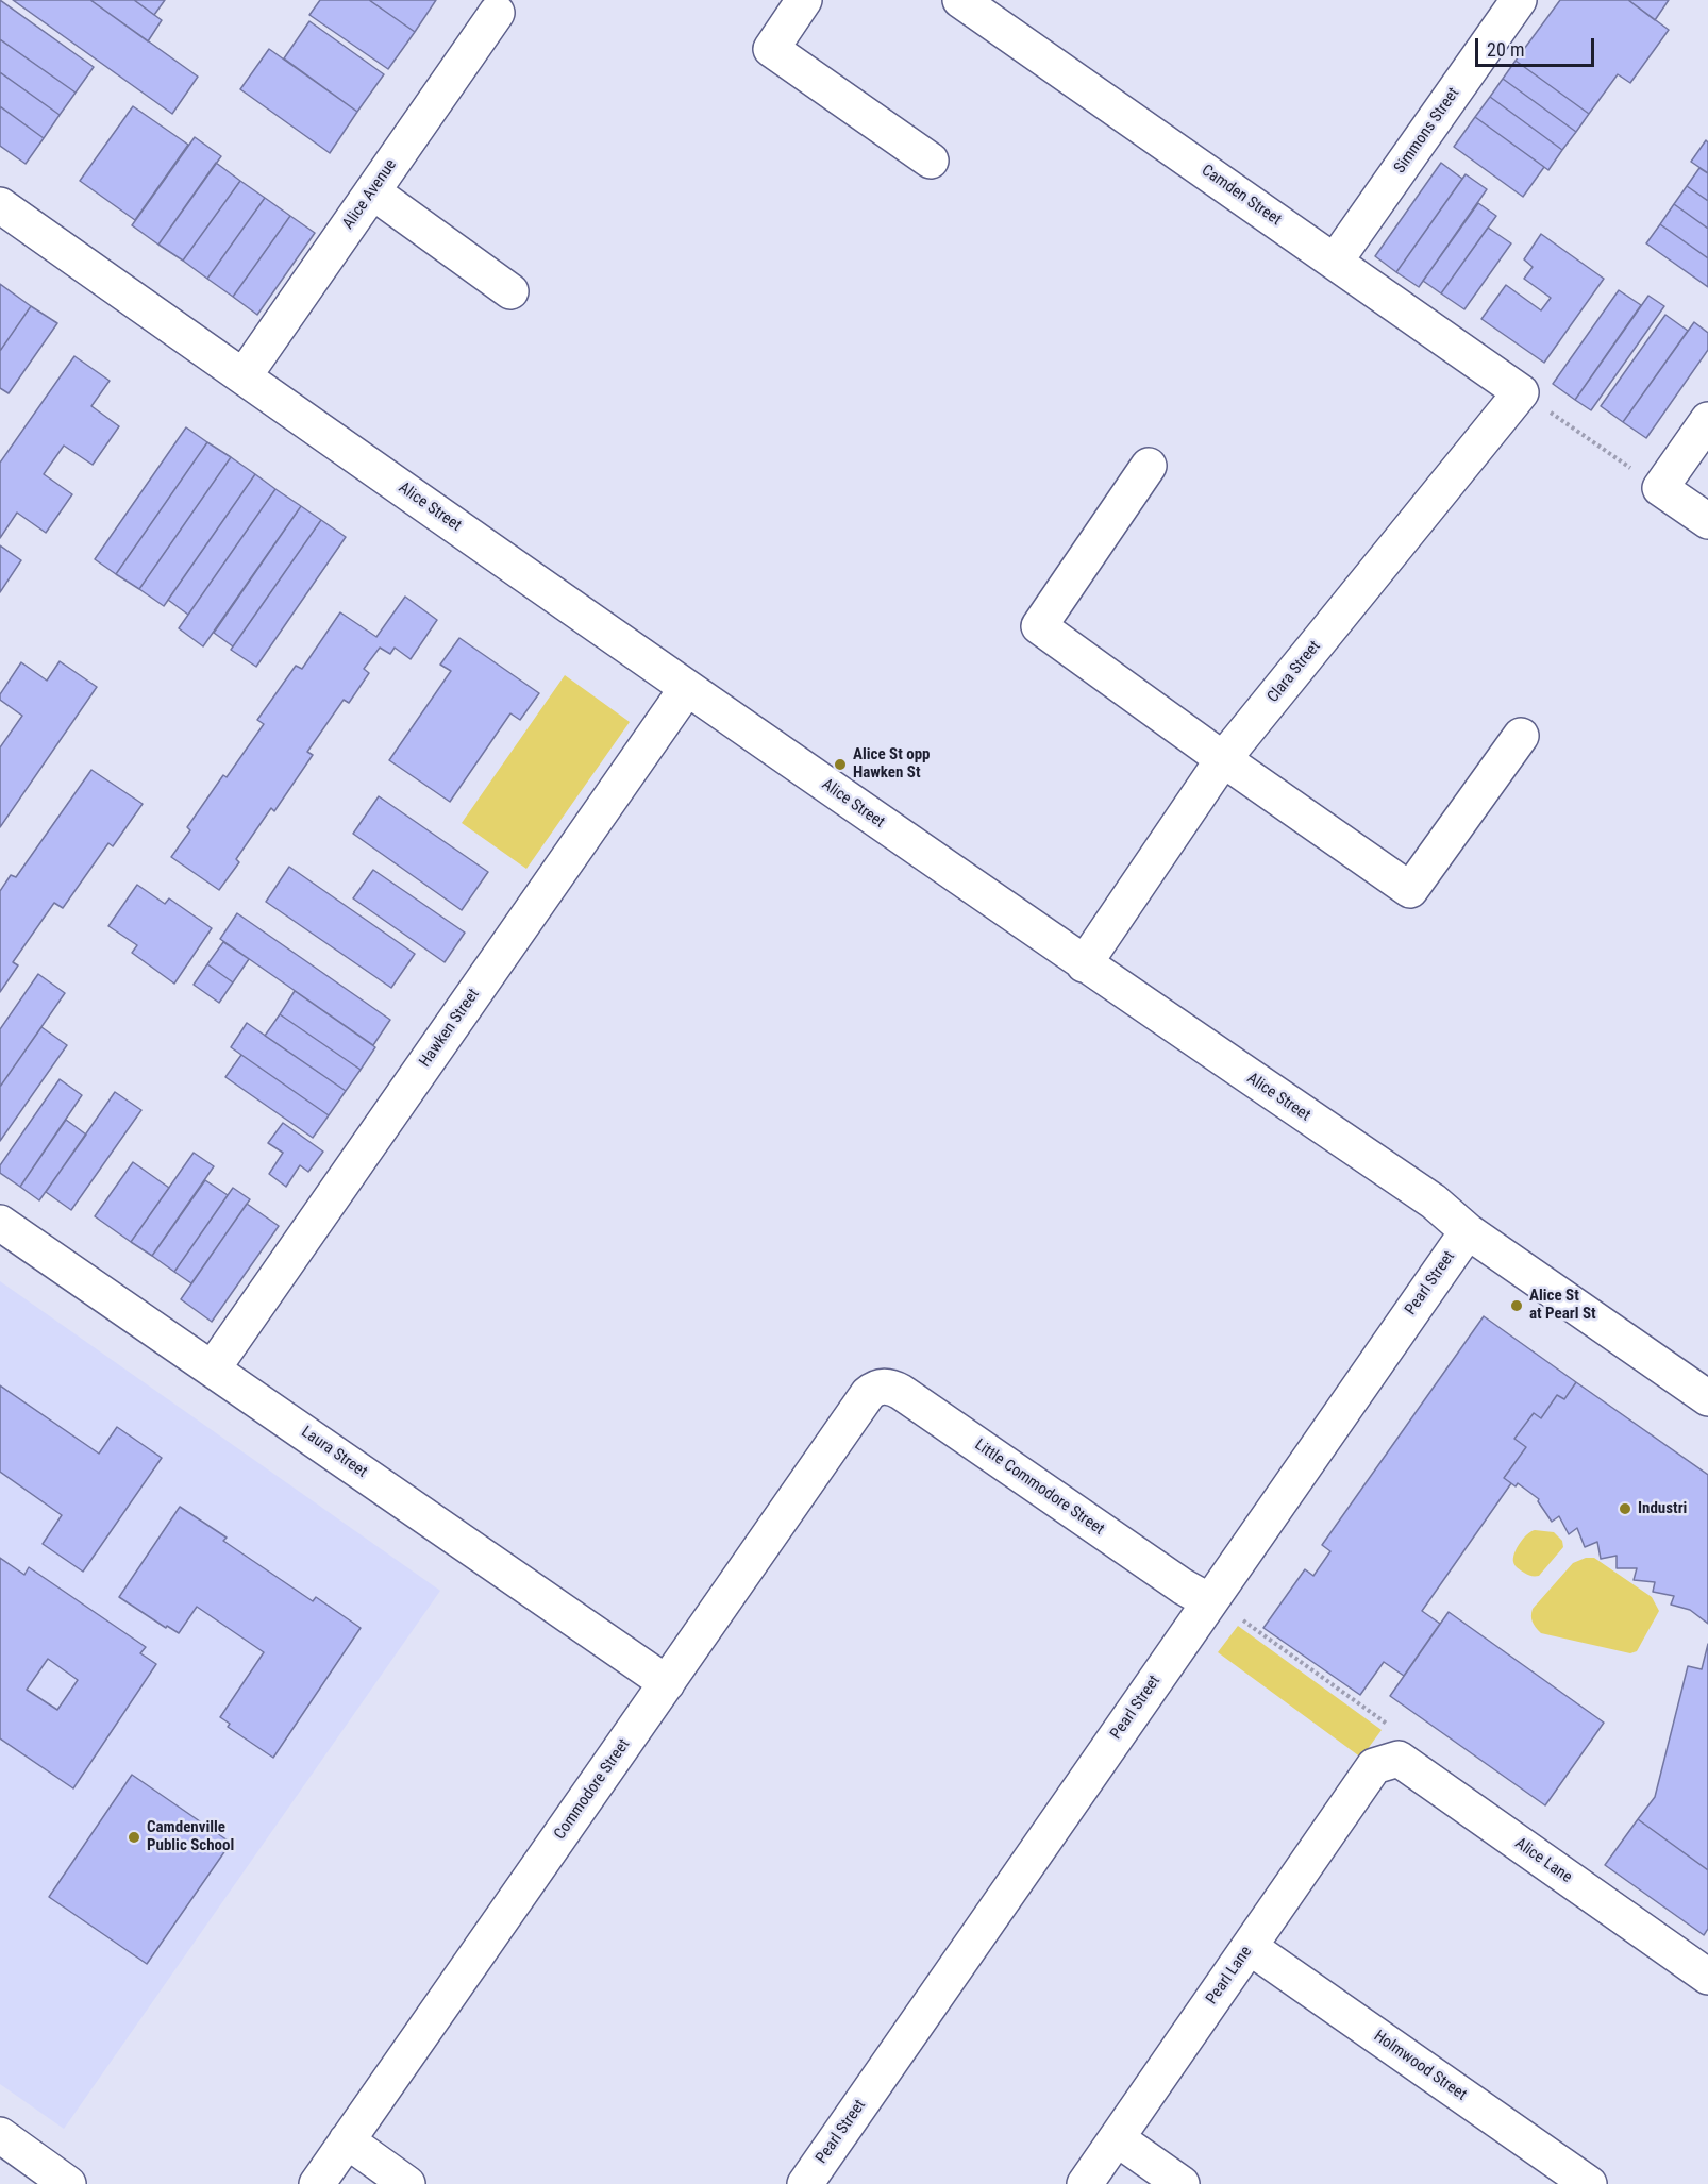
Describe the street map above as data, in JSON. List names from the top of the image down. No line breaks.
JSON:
{"streets":{"street":["Simmons Street","Alice Avenue","Camden Street","Alice Street","Clara Street","Hawken Street","Pearl Street","Laura Street","Little Commodore Street","Commodore Street","Alice Lane","Pearl Lane","Holmwood Street"]},"crossings":[["Simmons Street","Camden Street"],["Alice Avenue","Alice Street"],["Camden Street","Clara Street"],["Alice Street","Clara Street"],["Alice Street","Hawken Street"],["Alice Street","Pearl Street"],["Hawken Street","Laura Street"],["Pearl Street","Little Commodore Street"],["Laura Street","Commodore Street"],["Little Commodore Street","Commodore Street"],["Alice Lane","Pearl Lane"],["Pearl Lane","Holmwood Street"]],"places":["Alice St opp Hawken St","Alice St at Pearl St","Industri","Camdenville Public School"],"scale_bar":"20 m"}
